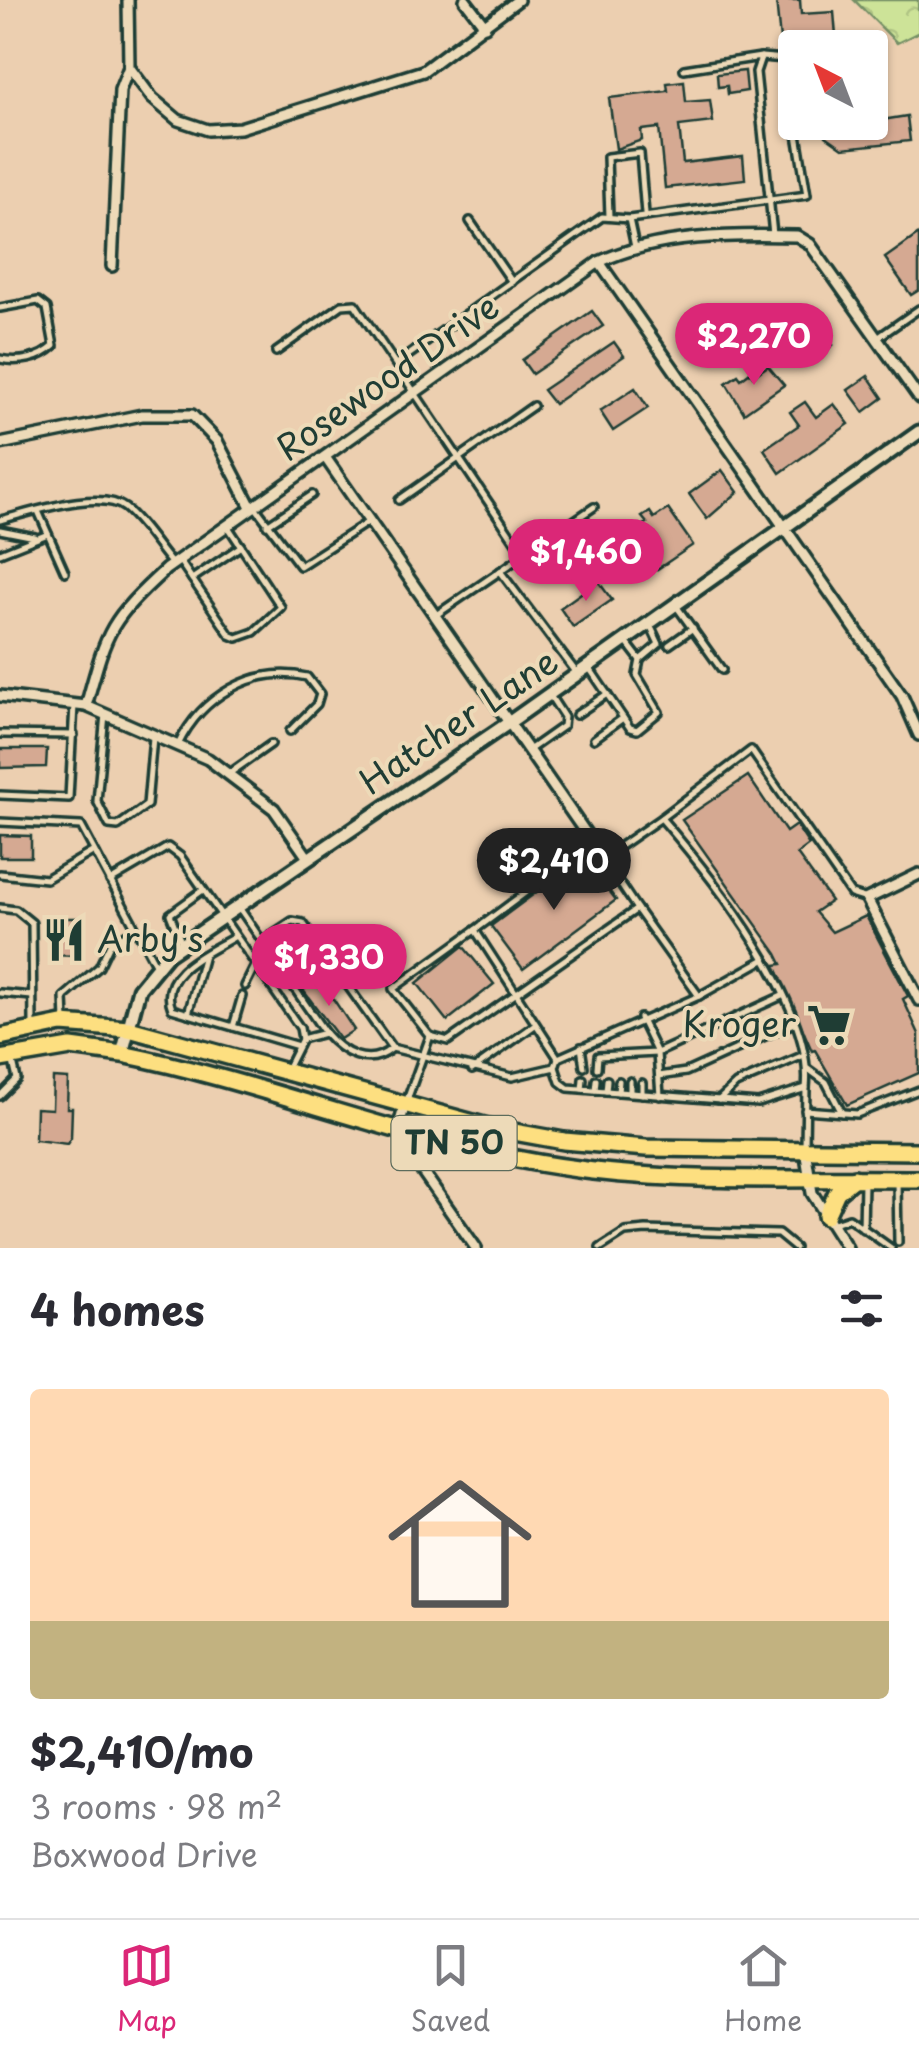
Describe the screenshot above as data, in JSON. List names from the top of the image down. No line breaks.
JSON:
{"streets":{"main road":["TN 50"],"street":["Rosewood Drive","Hatcher Lane"]},"crossings":[["Hatcher Lane","TN 50"]],"places":{"restaurant":["Arby's"],"supermarket":["Kroger"]},"north":"top left","page":{"price":["$2,270","$1,460","$2,410","$1,330"],"heading":"4 homes","list":[{"name":"$2,410/mo","note":"3 rooms · 98 m² · Boxwood Drive"}],"tabs":["Map","Saved","Home"]}}
